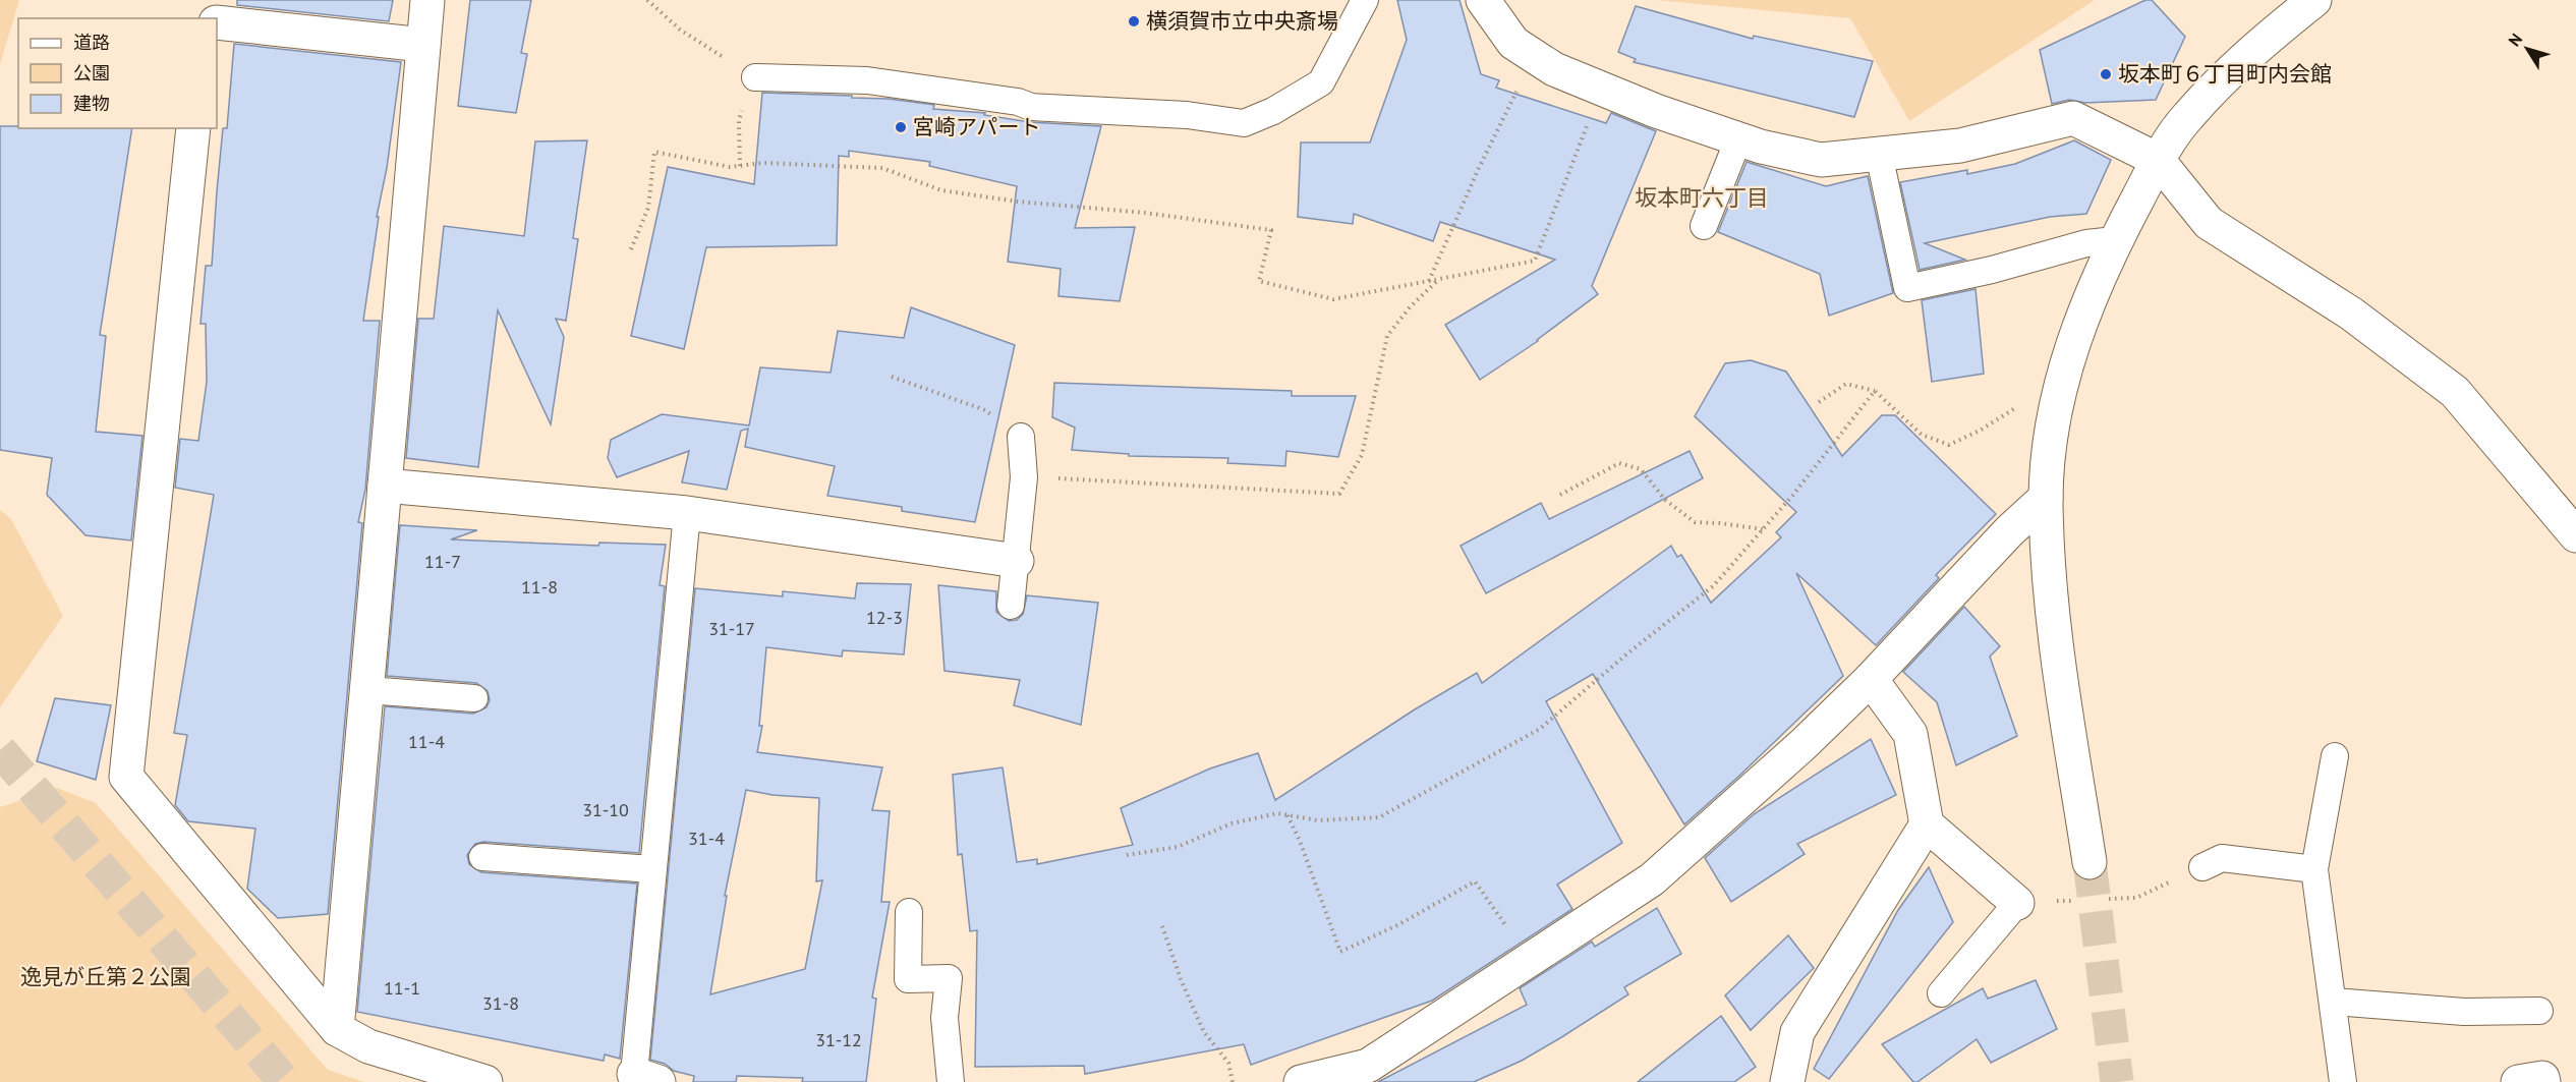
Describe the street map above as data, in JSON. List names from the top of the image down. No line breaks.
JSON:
{"districts":["坂本町六丁目"],"parks":["逸見が丘第２公園"],"places":["横須賀市立中央斎場","坂本町６丁目町内会館","宮崎アパート"],"house_numbers":["11-7","11-8","12-3","31-17","11-4","31-10","31-4","11-1","31-8","31-12"],"legend":["道路","公園","建物"],"north":"top left"}
